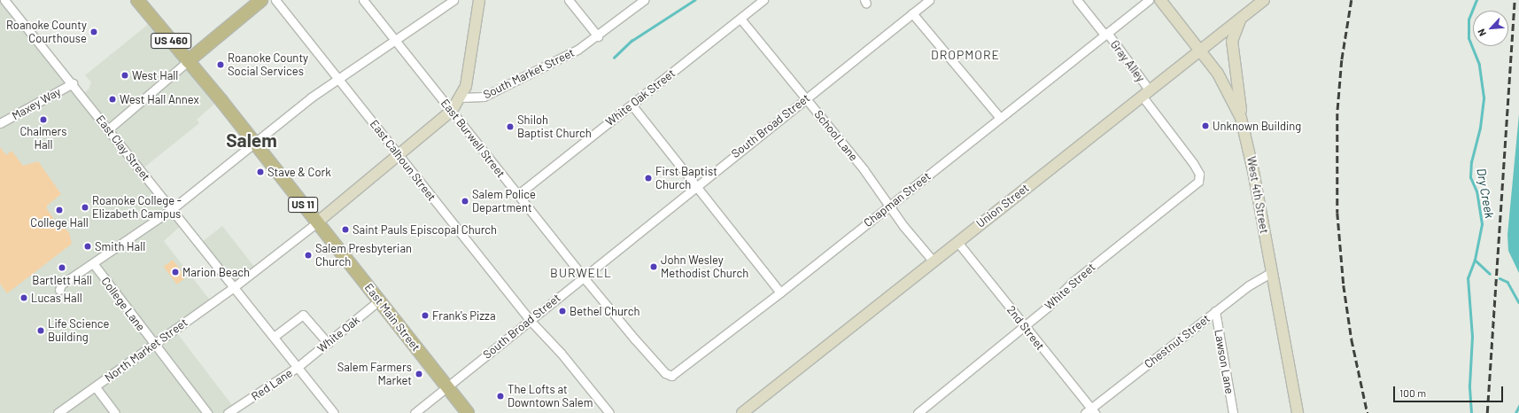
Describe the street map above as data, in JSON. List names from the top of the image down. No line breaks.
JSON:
{"streets":{"main road":["US 460","US 11","East Main Street"],"street":["Gray Alley","South Market Street","White Oak Street","Maxey Way","South Broad Street","School Lane","East Burwell Street","East Clay Street","East Calhoun Street","West 4th Street","Chapman Street","Union Street","White Street","College Lane","2nd Street","White Oak","Chestnut Street","North Market Street","Lawson Lane","Red Lane"]},"crossings":[["Gray Alley","Chapman Street"],["Gray Alley","Union Street"],["Gray Alley","White Street"],["White Oak Street","School Lane"],["White Oak Street","East Burwell Street"],["Maxey Way","East Clay Street"],["South Broad Street","School Lane"],["South Broad Street","East Burwell Street"],["South Broad Street","East Calhoun Street"],["South Broad Street","US 11"],["South Broad Street","East Main Street"],["School Lane","Chapman Street"],["School Lane","Union Street"],["East Burwell Street","Chapman Street"],["East Clay Street","White Oak"],["East Clay Street","North Market Street"],["East Clay Street","Red Lane"],["West 4th Street","Union Street"],["West 4th Street","Chestnut Street"],["US 11","East Main Street"],["Union Street","2nd Street"],["White Street","2nd Street"],["College Lane","North Market Street"],["East Main Street","White Oak"],["East Main Street","North Market Street"],["2nd Street","Chestnut Street"],["White Oak","Red Lane"],["Chestnut Street","Lawson Lane"]],"districts":["DROPMORE","Salem","BURWELL"],"water":["Dry Creek"],"places":["Roanoke County Courthouse","Roanoke County Social Services","West Hall","West Hall Annex","Chalmers Hall","Unknown Building","Shiloh Baptist Church","Stave & Cork","First Baptist Church","Salem Police Department","Roanoke College - Elizabeth Campus","College Hall","Saint Pauls Episcopal Church","Smith Hall","Salem Presbyterian Church","John Wesley Methodist Church","Bartlett Hall","Marion Beach","Lucas Hall","Bethel Church","Frank's Pizza","Life Science Building","Salem Farmers Market","The Lofts at Downtown Salem"],"scale_bar":"100 m","north":"bottom left"}
